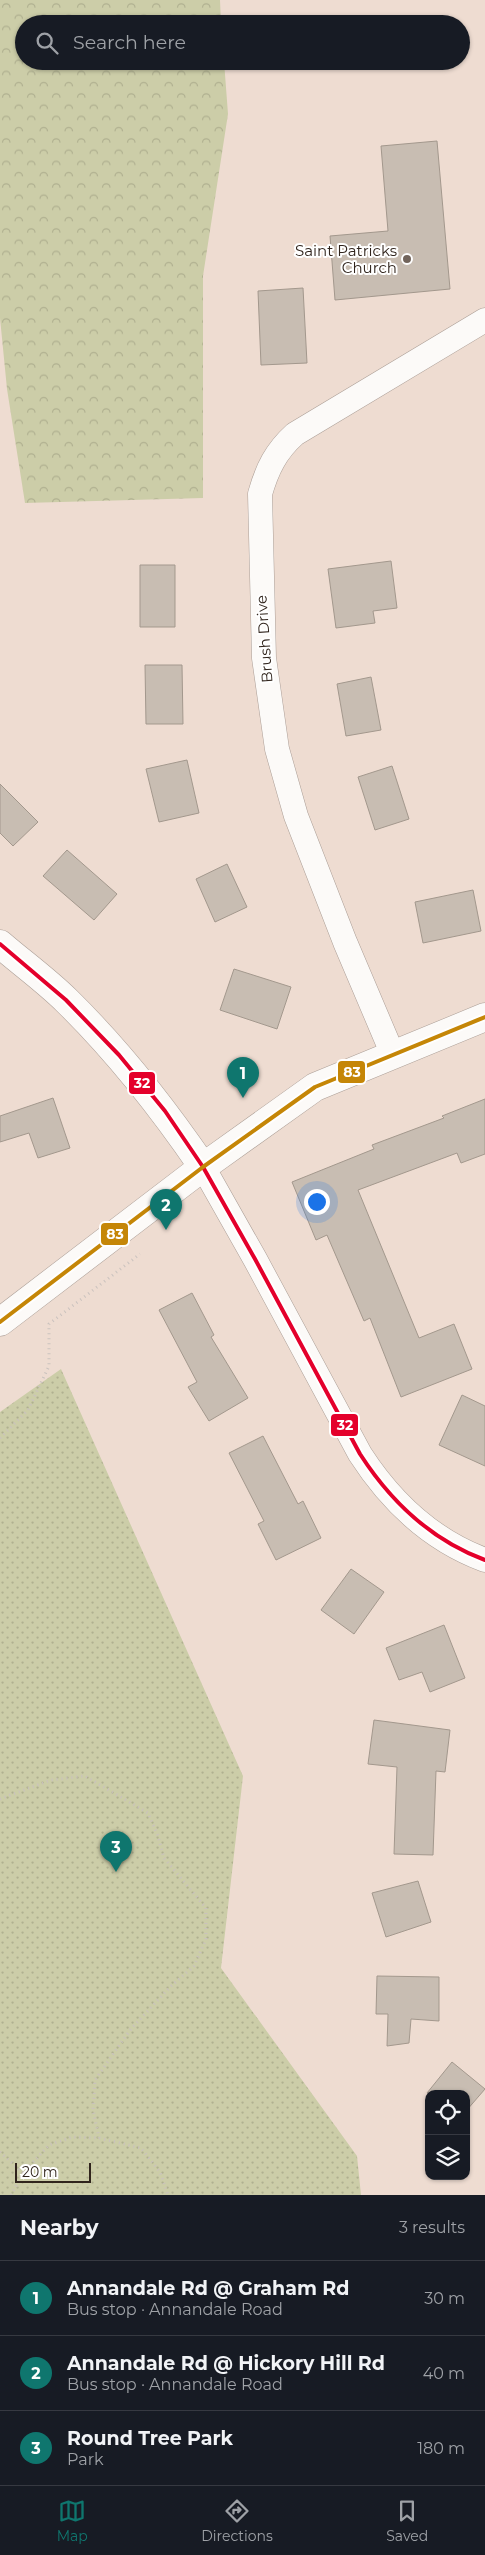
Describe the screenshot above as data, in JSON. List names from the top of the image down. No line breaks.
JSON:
{"streets":{"street":["Brush Drive"]},"places":["Saint Patricks Church"],"lines":["transit line 32","transit line 83"],"scale_bar":"20 m","page":{"search":"Search here","pins":["1","2","3"],"scale":"20 m","heading":["Nearby","3 results"],"list":[{"mark":"1","name":"Annandale Rd @ Graham Rd","note":"Bus stop · Annandale Road","value":"30 m"},{"mark":"2","name":"Annandale Rd @ Hickory Hill Rd","note":"Bus stop · Annandale Road","value":"40 m"},{"mark":"3","name":"Round Tree Park","note":"Park","value":"180 m"}],"nav":["Map","Directions","Saved"]}}
